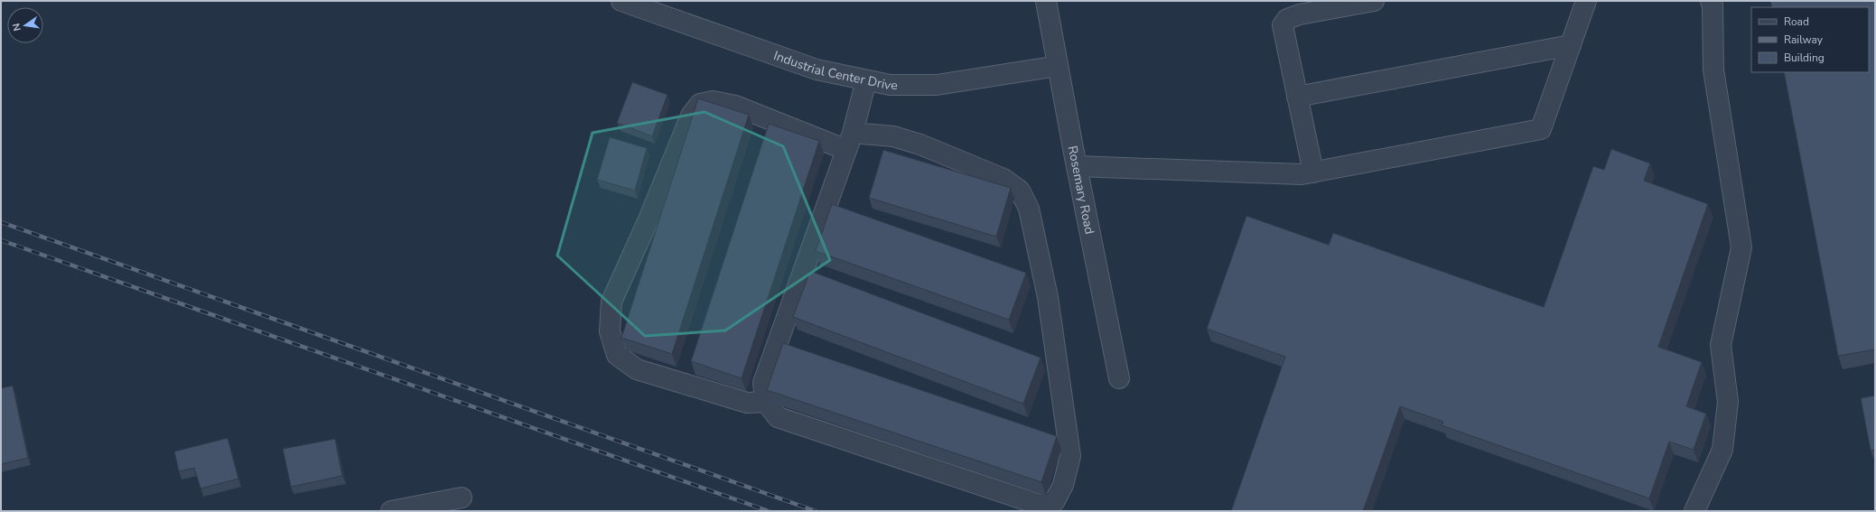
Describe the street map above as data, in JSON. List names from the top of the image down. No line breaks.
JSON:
{"streets":{"street":["Industrial Center Drive","Rosemary Road"]},"crossings":[["Industrial Center Drive","Rosemary Road"]],"legend":["Road","Railway","Building"],"north":"left"}
